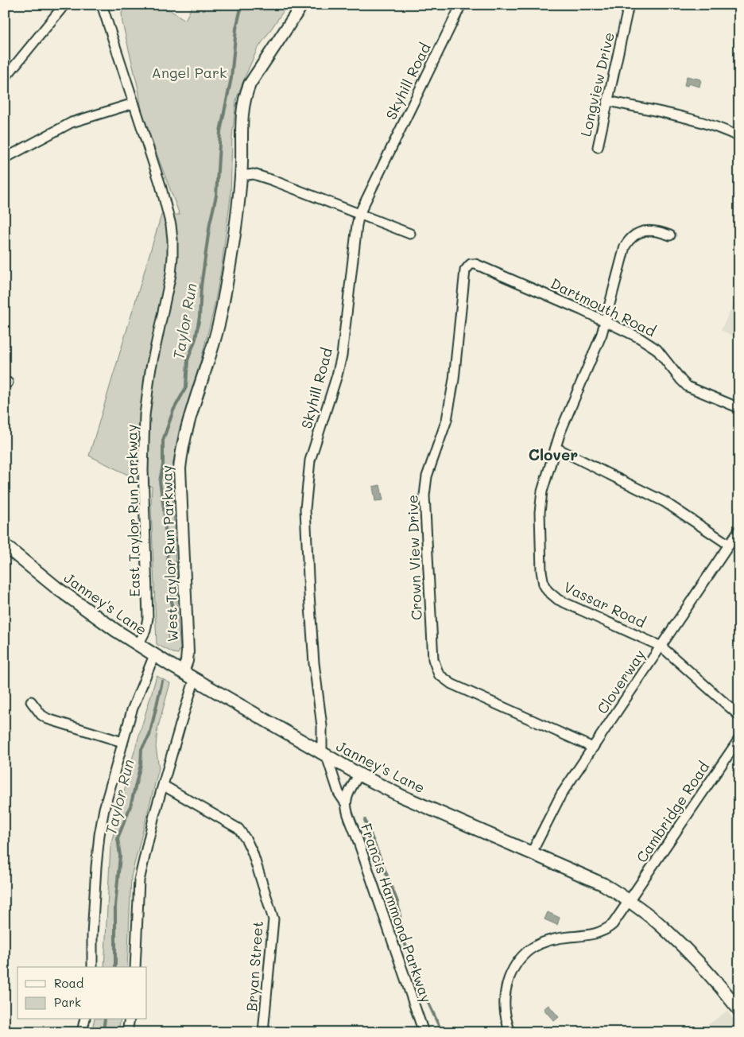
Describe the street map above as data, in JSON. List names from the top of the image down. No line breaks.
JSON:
{"streets":{"main road":["Janney's Lane"],"street":["Skyhill Road","Longview Drive","Dartmouth Road","East Taylor Run Parkway","West Taylor Run Parkway","Crown View Drive","Vassar Road","Cloverway","Cambridge Road","Francis Hammond Parkway","Bryan Street"]},"crossings":[["Skyhill Road","Janney's Lane"],["Skyhill Road","Francis Hammond Parkway"],["Dartmouth Road","Crown View Drive"],["Dartmouth Road","Vassar Road"],["East Taylor Run Parkway","Janney's Lane"],["West Taylor Run Parkway","Janney's Lane"],["Crown View Drive","Cloverway"],["Janney's Lane","Cloverway"],["Janney's Lane","Cambridge Road"],["Janney's Lane","Francis Hammond Parkway"],["Vassar Road","Cloverway"]],"districts":["Clover"],"water":["Taylor Run"],"parks":["Angel Park"],"legend":["Road","Park"]}
